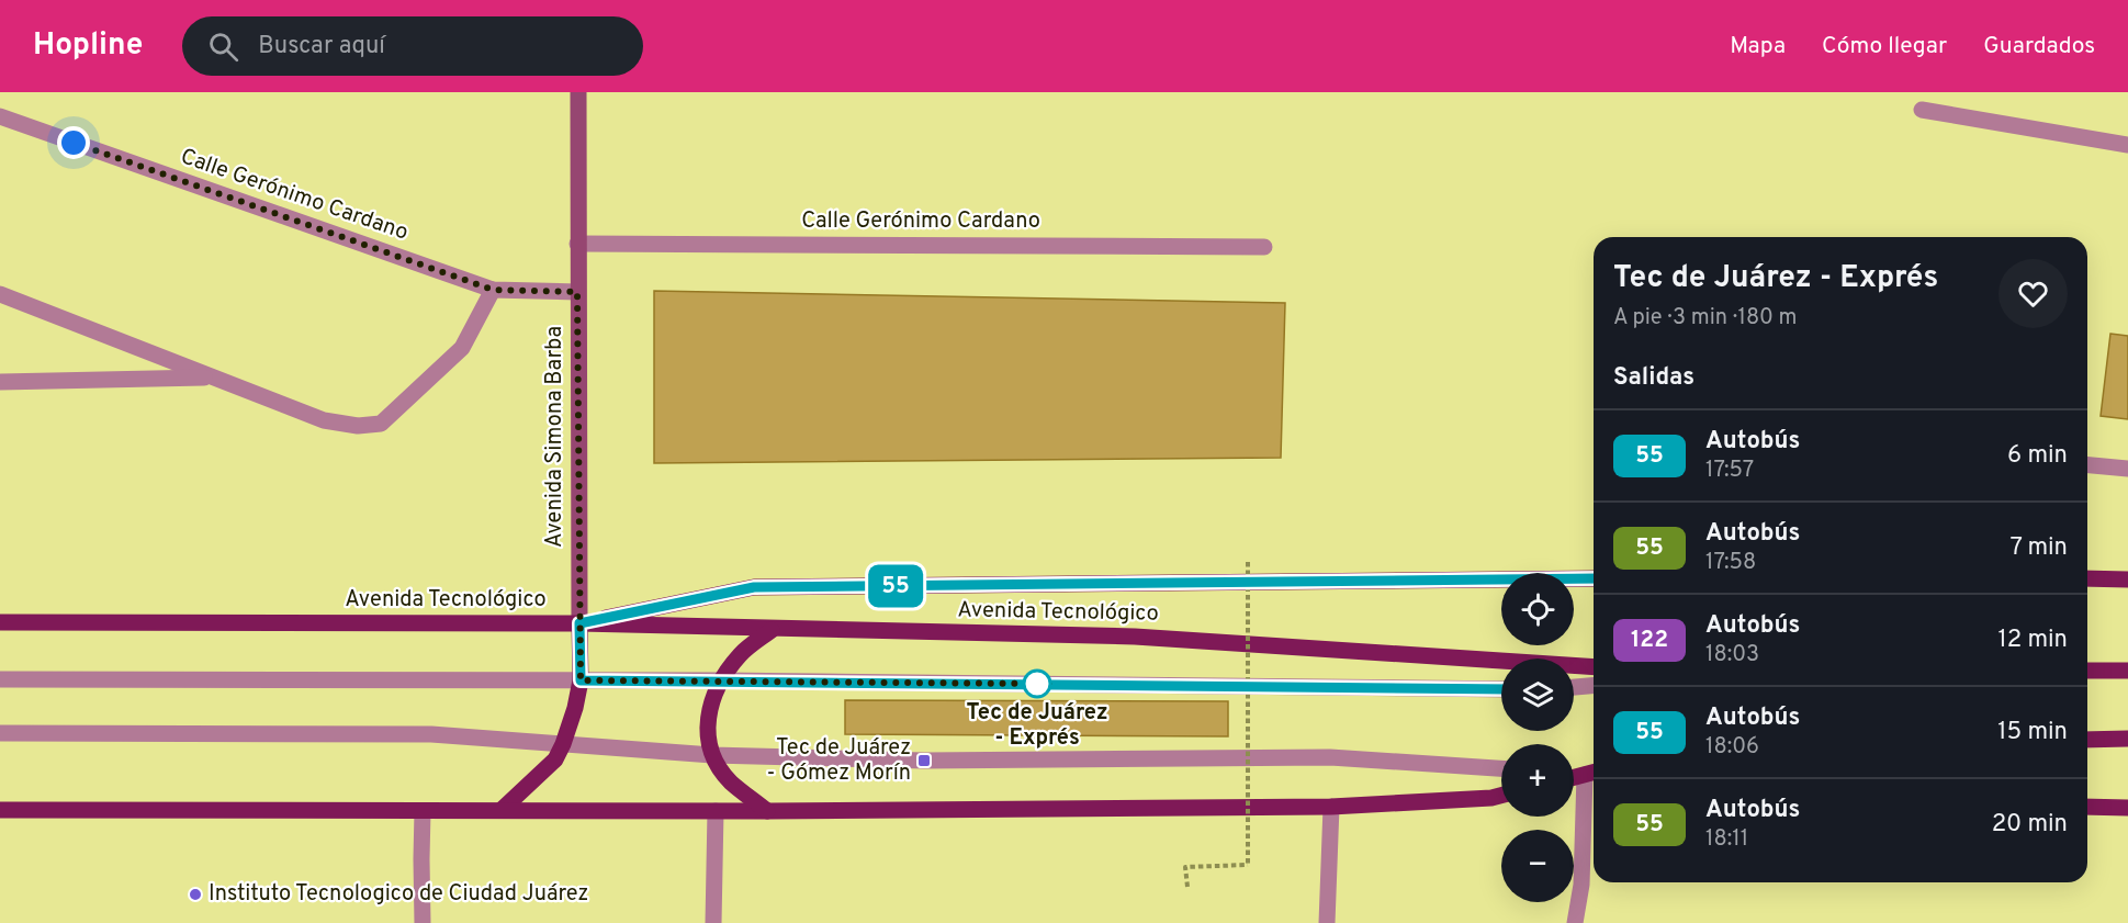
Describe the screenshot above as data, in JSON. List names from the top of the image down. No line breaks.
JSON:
{"streets":{"main road":["Avenida Simona Barba","Avenida Tecnológico"],"street":["Calle Gerónimo Cardano"]},"crossings":[["Calle Gerónimo Cardano","Avenida Simona Barba"],["Avenida Simona Barba","Avenida Tecnológico"]],"places":{"other":["Tec de Juárez - Exprés","Instituto Tecnologico de Ciudad Juárez"],"transit":["Tec de Juárez - Gómez Morín"]},"lines":["bus line 55"],"page":{"header":"Hopline","search":"Buscar aquí","nav":["Mapa","Cómo llegar","Guardados"],"on_map":"55","heading":[["Tec de Juárez - Exprés","A pie · 3 min · 180 m"],"Salidas"],"list":[{"mark":"55","name":"Autobús","note":"17:57","value":"6 min"},{"mark":"55","name":"Autobús","note":"17:58","value":"7 min"},{"mark":"122","name":"Autobús","note":"18:03","value":"12 min"},{"mark":"55","name":"Autobús","note":"18:06","value":"15 min"},{"mark":"55","name":"Autobús","note":"18:11","value":"20 min"}],"map_buttons":["+","−"]}}
